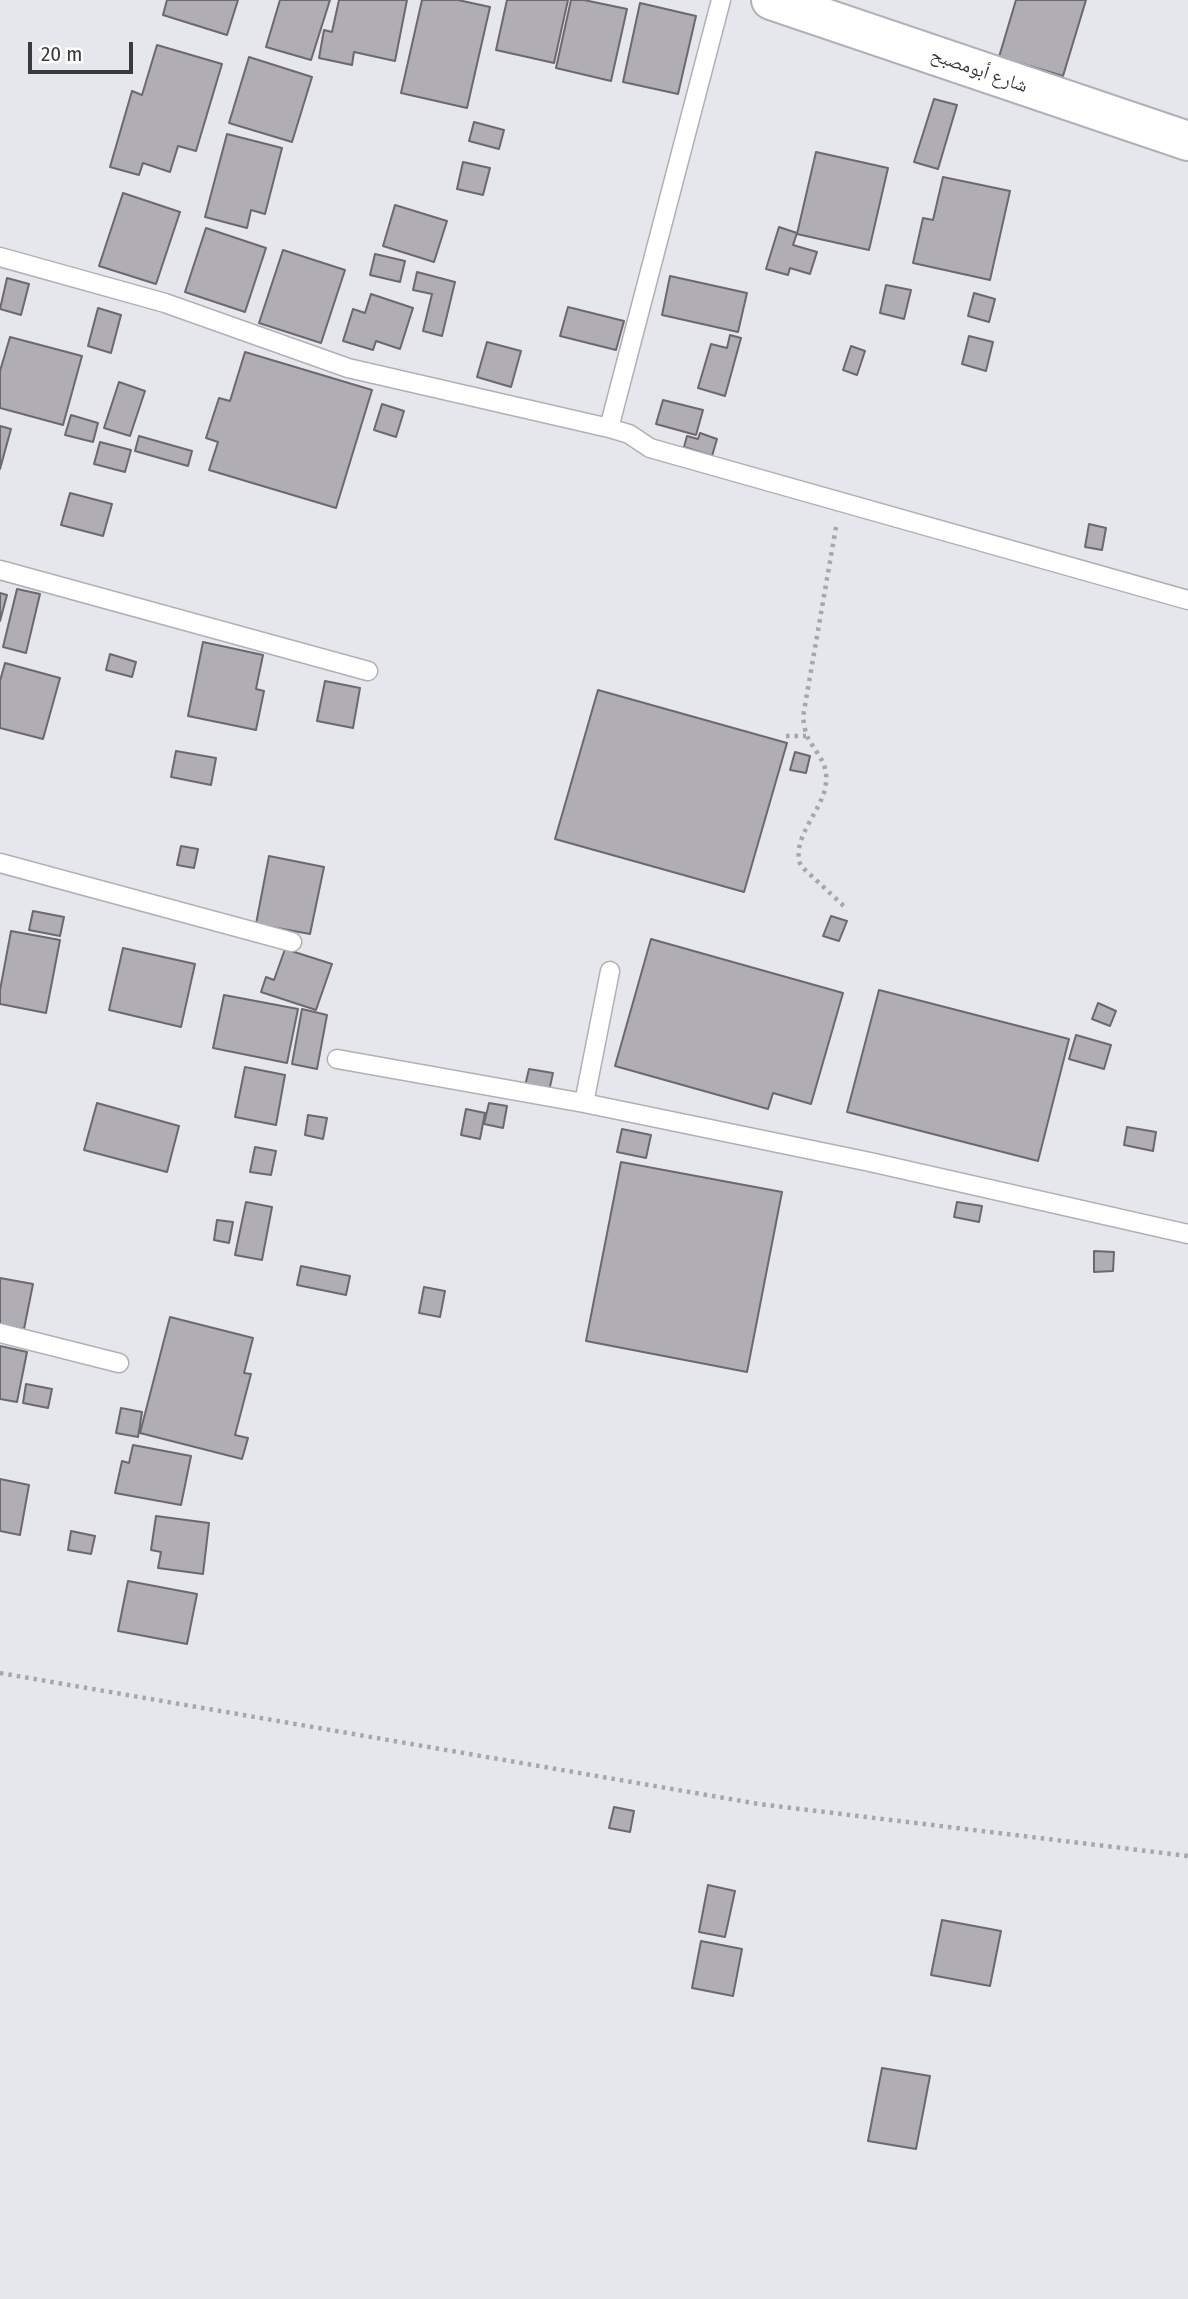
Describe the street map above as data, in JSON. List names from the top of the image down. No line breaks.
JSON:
{"streets":{"street":["شارع أبومصبح"]},"scale_bar":"20 m"}
